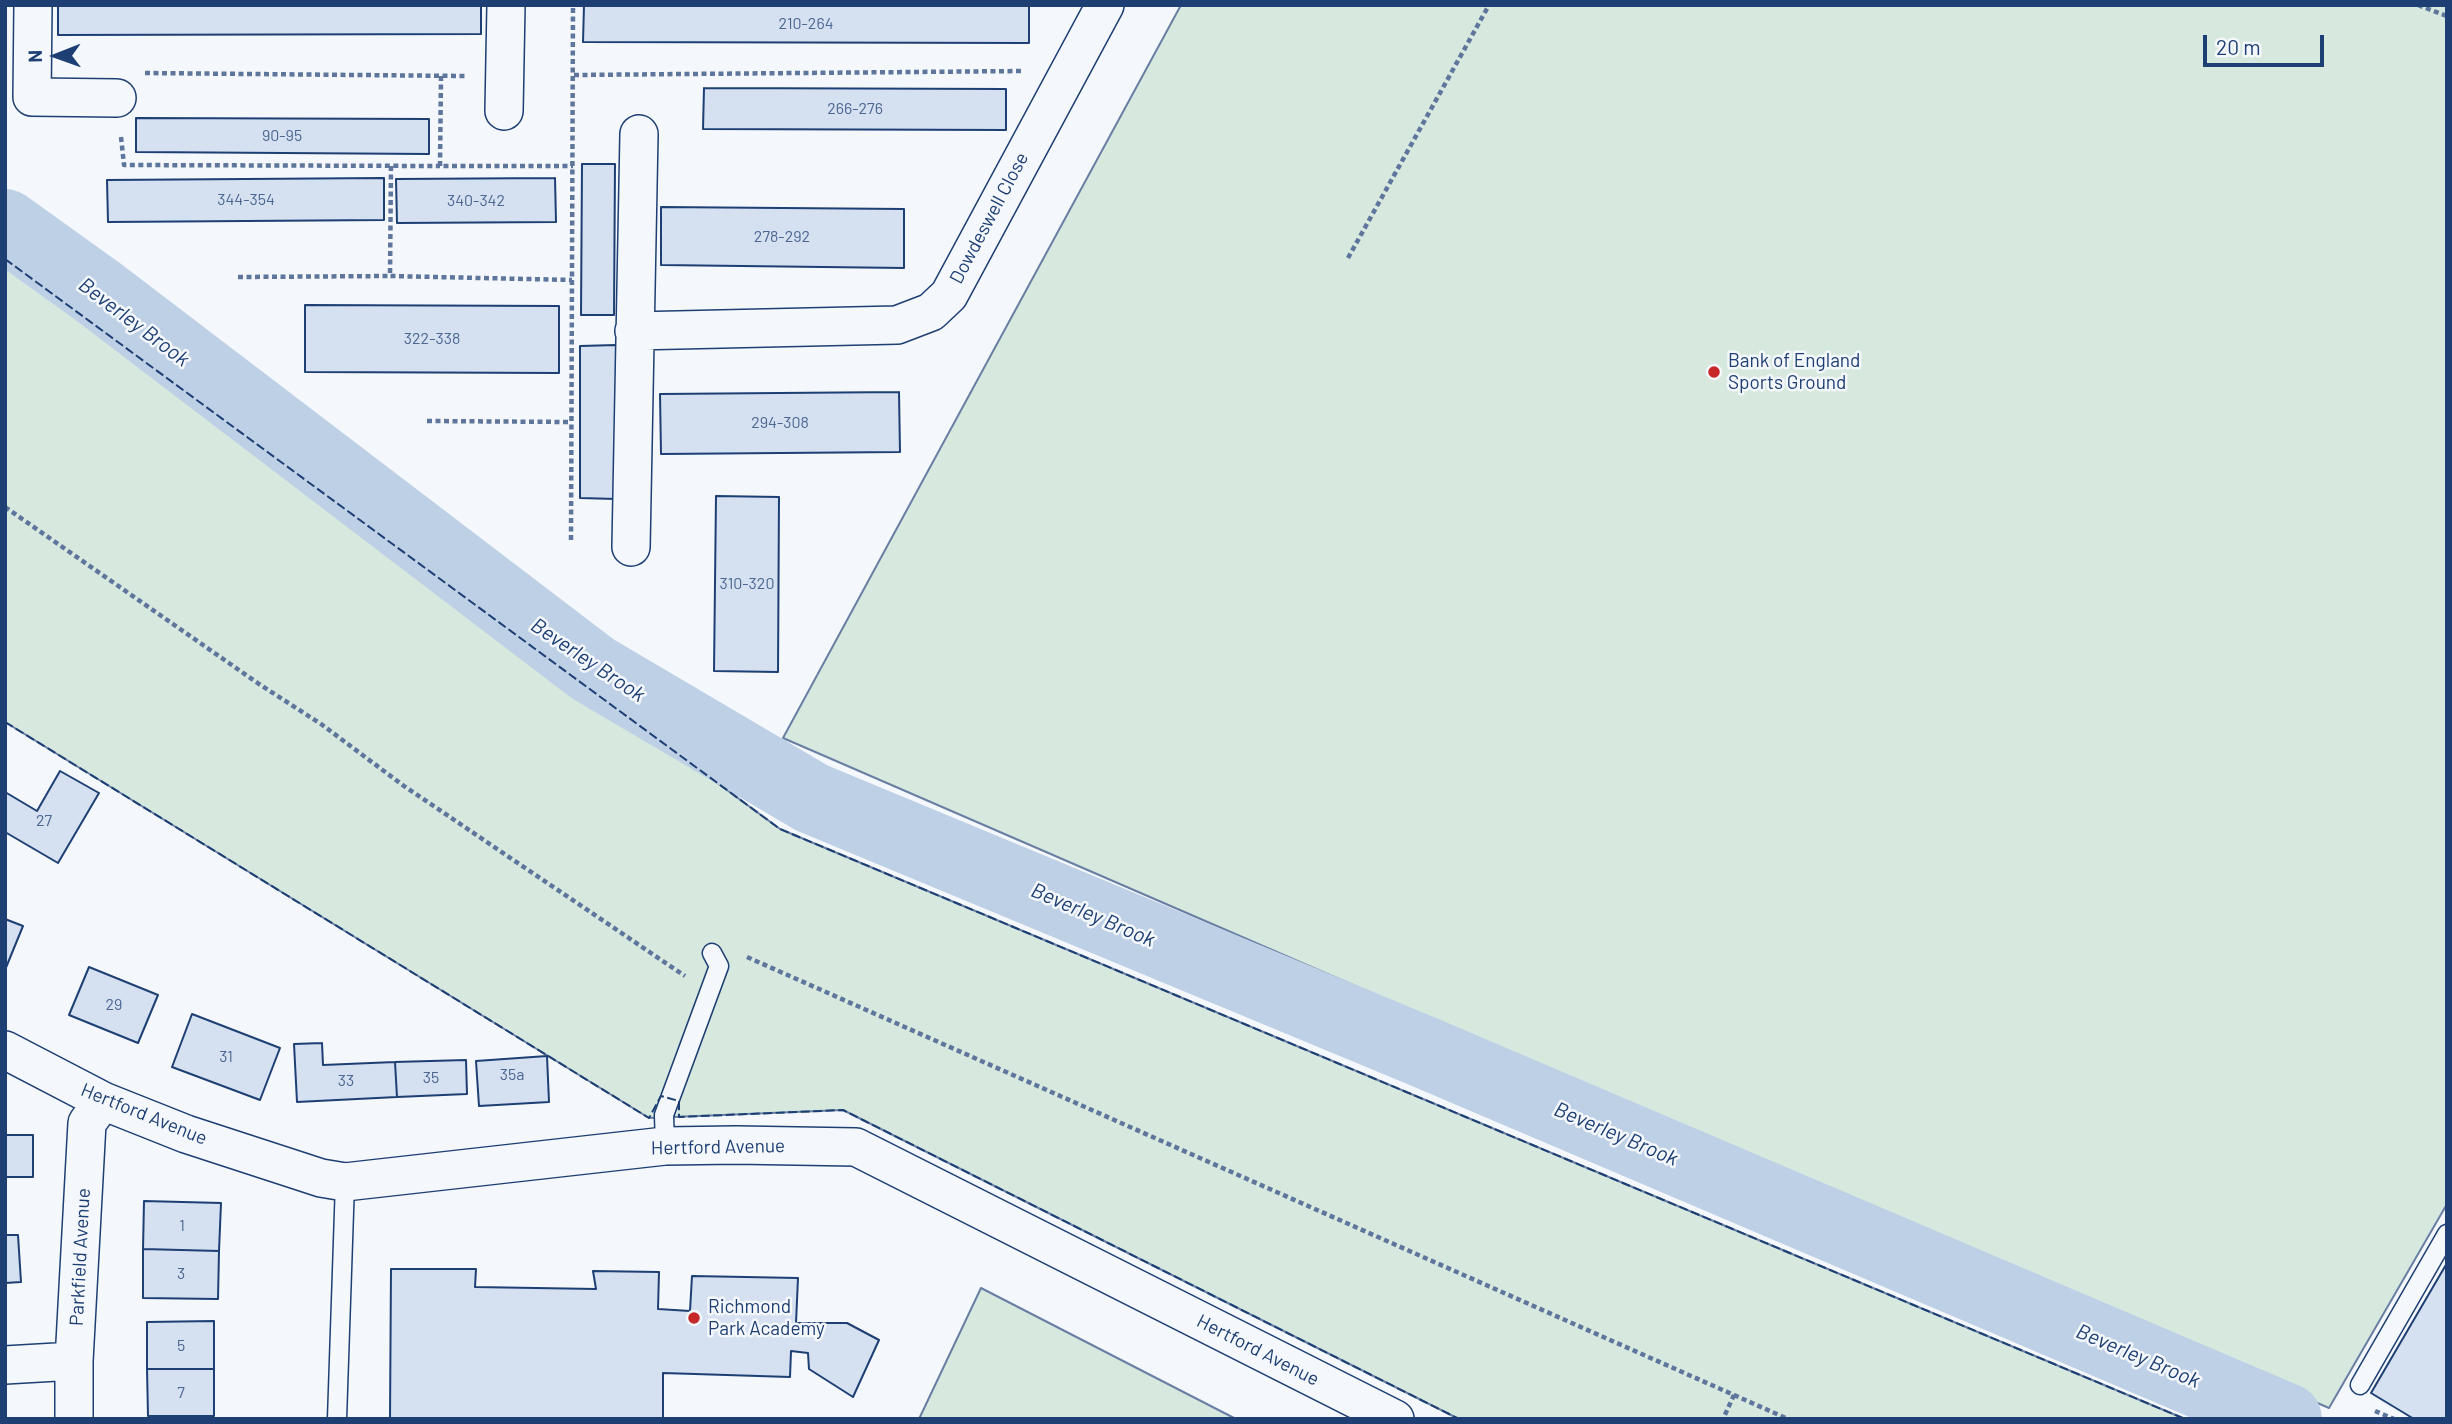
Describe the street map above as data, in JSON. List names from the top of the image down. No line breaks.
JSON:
{"streets":{"street":["Dowdeswell Close","Hertford Avenue","Parkfield Avenue"]},"crossings":[["Hertford Avenue","Parkfield Avenue"]],"water":["Beverley Brook"],"places":["Bank of England Sports Ground","Richmond Park Academy"],"house_numbers":["210-264","266-276","90-95","344-354","340-342","278-292","322-338","294-308","310-320","27","29","31","35a","35","33","1","3","5","7"],"scale_bar":"20 m","north":"left"}
